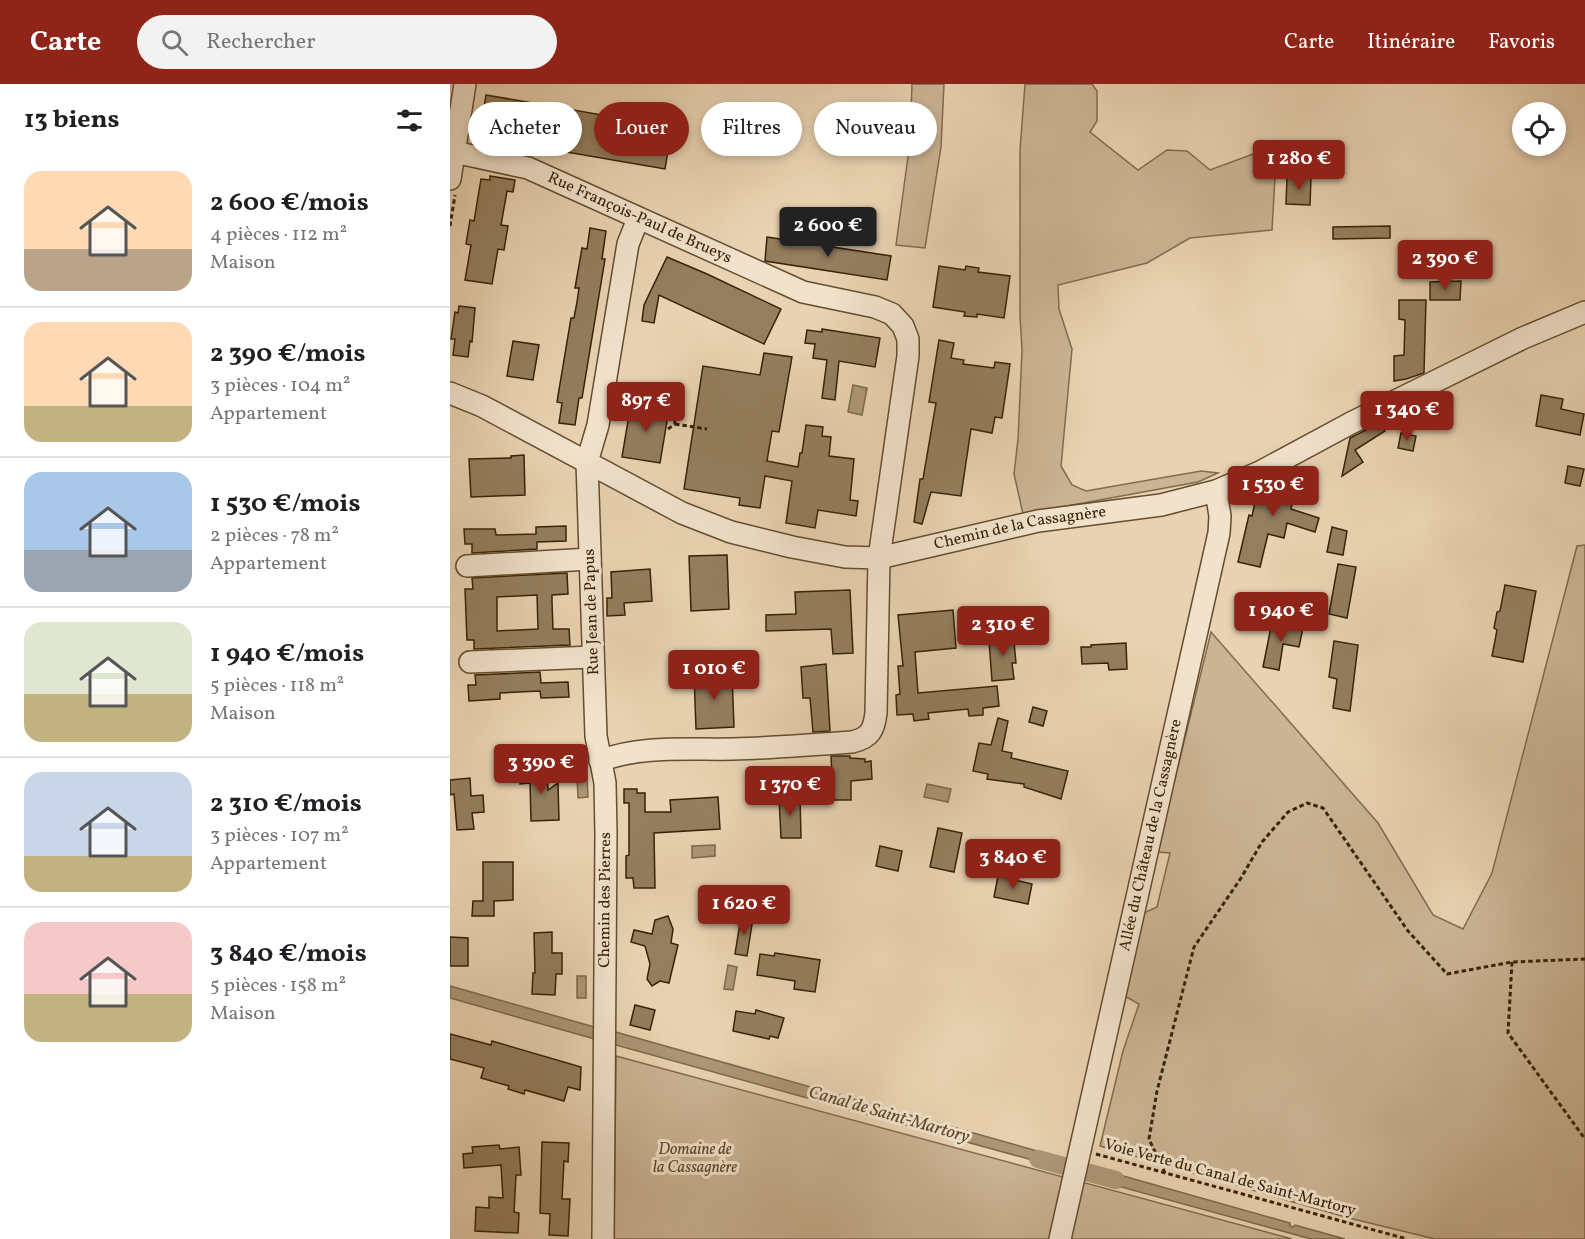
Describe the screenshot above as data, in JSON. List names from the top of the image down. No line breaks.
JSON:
{"streets":{"street":["Rue François-Paul de Brueys","Chemin de la Cassagnère","Rue Jean de Papus","Allée du Château de la Cassagnère","Chemin des Pierres"],"path":["Voie Verte du Canal de Saint-Martory"]},"crossings":[["Rue François-Paul de Brueys","Chemin de la Cassagnère"],["Rue François-Paul de Brueys","Rue Jean de Papus"],["Chemin de la Cassagnère","Rue Jean de Papus"],["Chemin de la Cassagnère","Allée du Château de la Cassagnère"],["Rue Jean de Papus","Chemin des Pierres"],["Allée du Château de la Cassagnère","Voie Verte du Canal de Saint-Martory"]],"water":["Canal de Saint-Martory"],"parks":["Domaine de la Cassagnère"],"page":{"header":"Carte","search":"Rechercher","nav":["Carte","Itinéraire","Favoris"],"heading":"13 biens","chip":["Acheter","Louer","Filtres","Nouveau"],"price":["1 280 €","2 600 €","2 390 €","897 €","1 340 €","1 530 €","1 940 €","2 310 €","1 010 €","3 390 €","1 370 €","3 840 €","1 620 €"],"list":[{"name":"2 600 €/mois","note":"4 pièces · 112 m² · Maison"},{"name":"2 390 €/mois","note":"3 pièces · 104 m² · Appartement"},{"name":"1 530 €/mois","note":"2 pièces · 78 m² · Appartement"},{"name":"1 940 €/mois","note":"5 pièces · 118 m² · Maison"},{"name":"2 310 €/mois","note":"3 pièces · 107 m² · Appartement"},{"name":"3 840 €/mois","note":"5 pièces · 158 m² · Maison"}]}}
